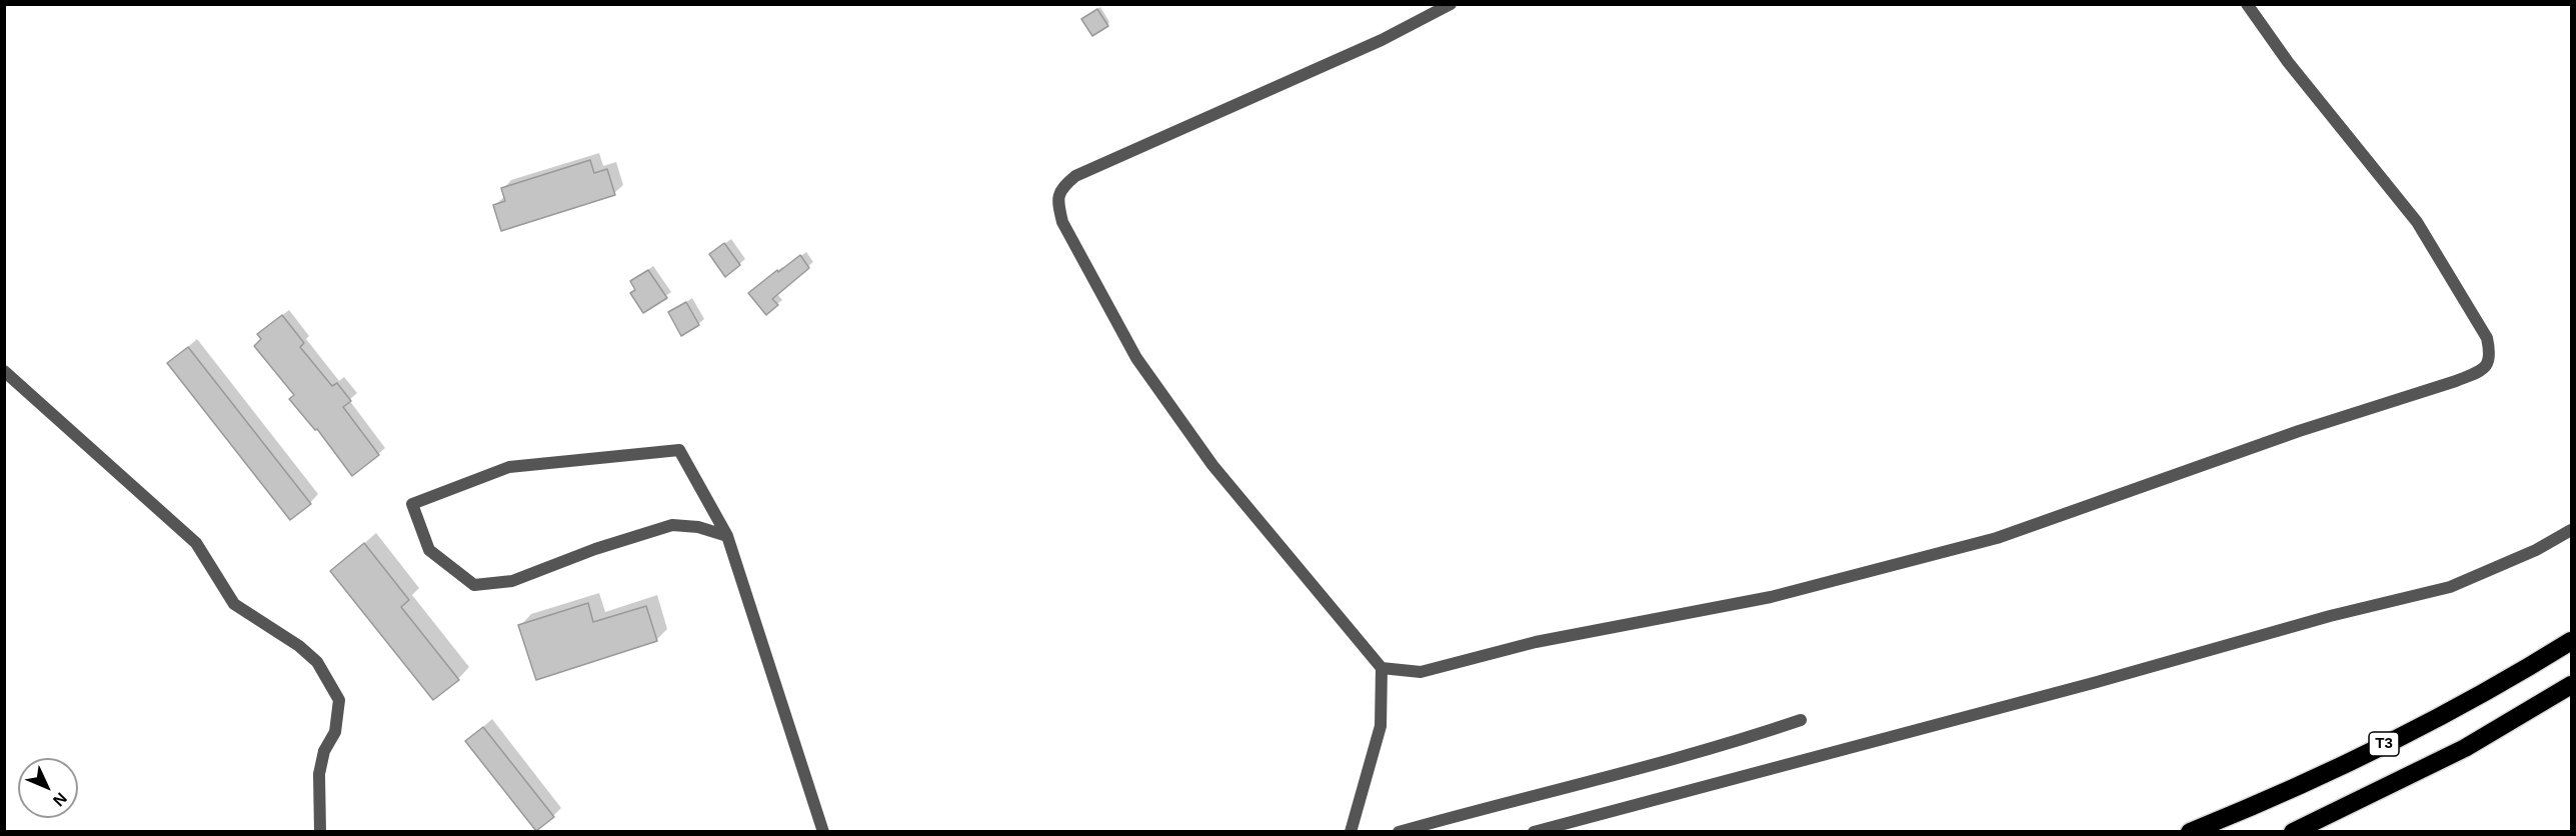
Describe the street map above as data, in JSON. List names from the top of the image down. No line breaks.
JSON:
{"streets":{"highway":["T3"]},"north":"bottom right"}
